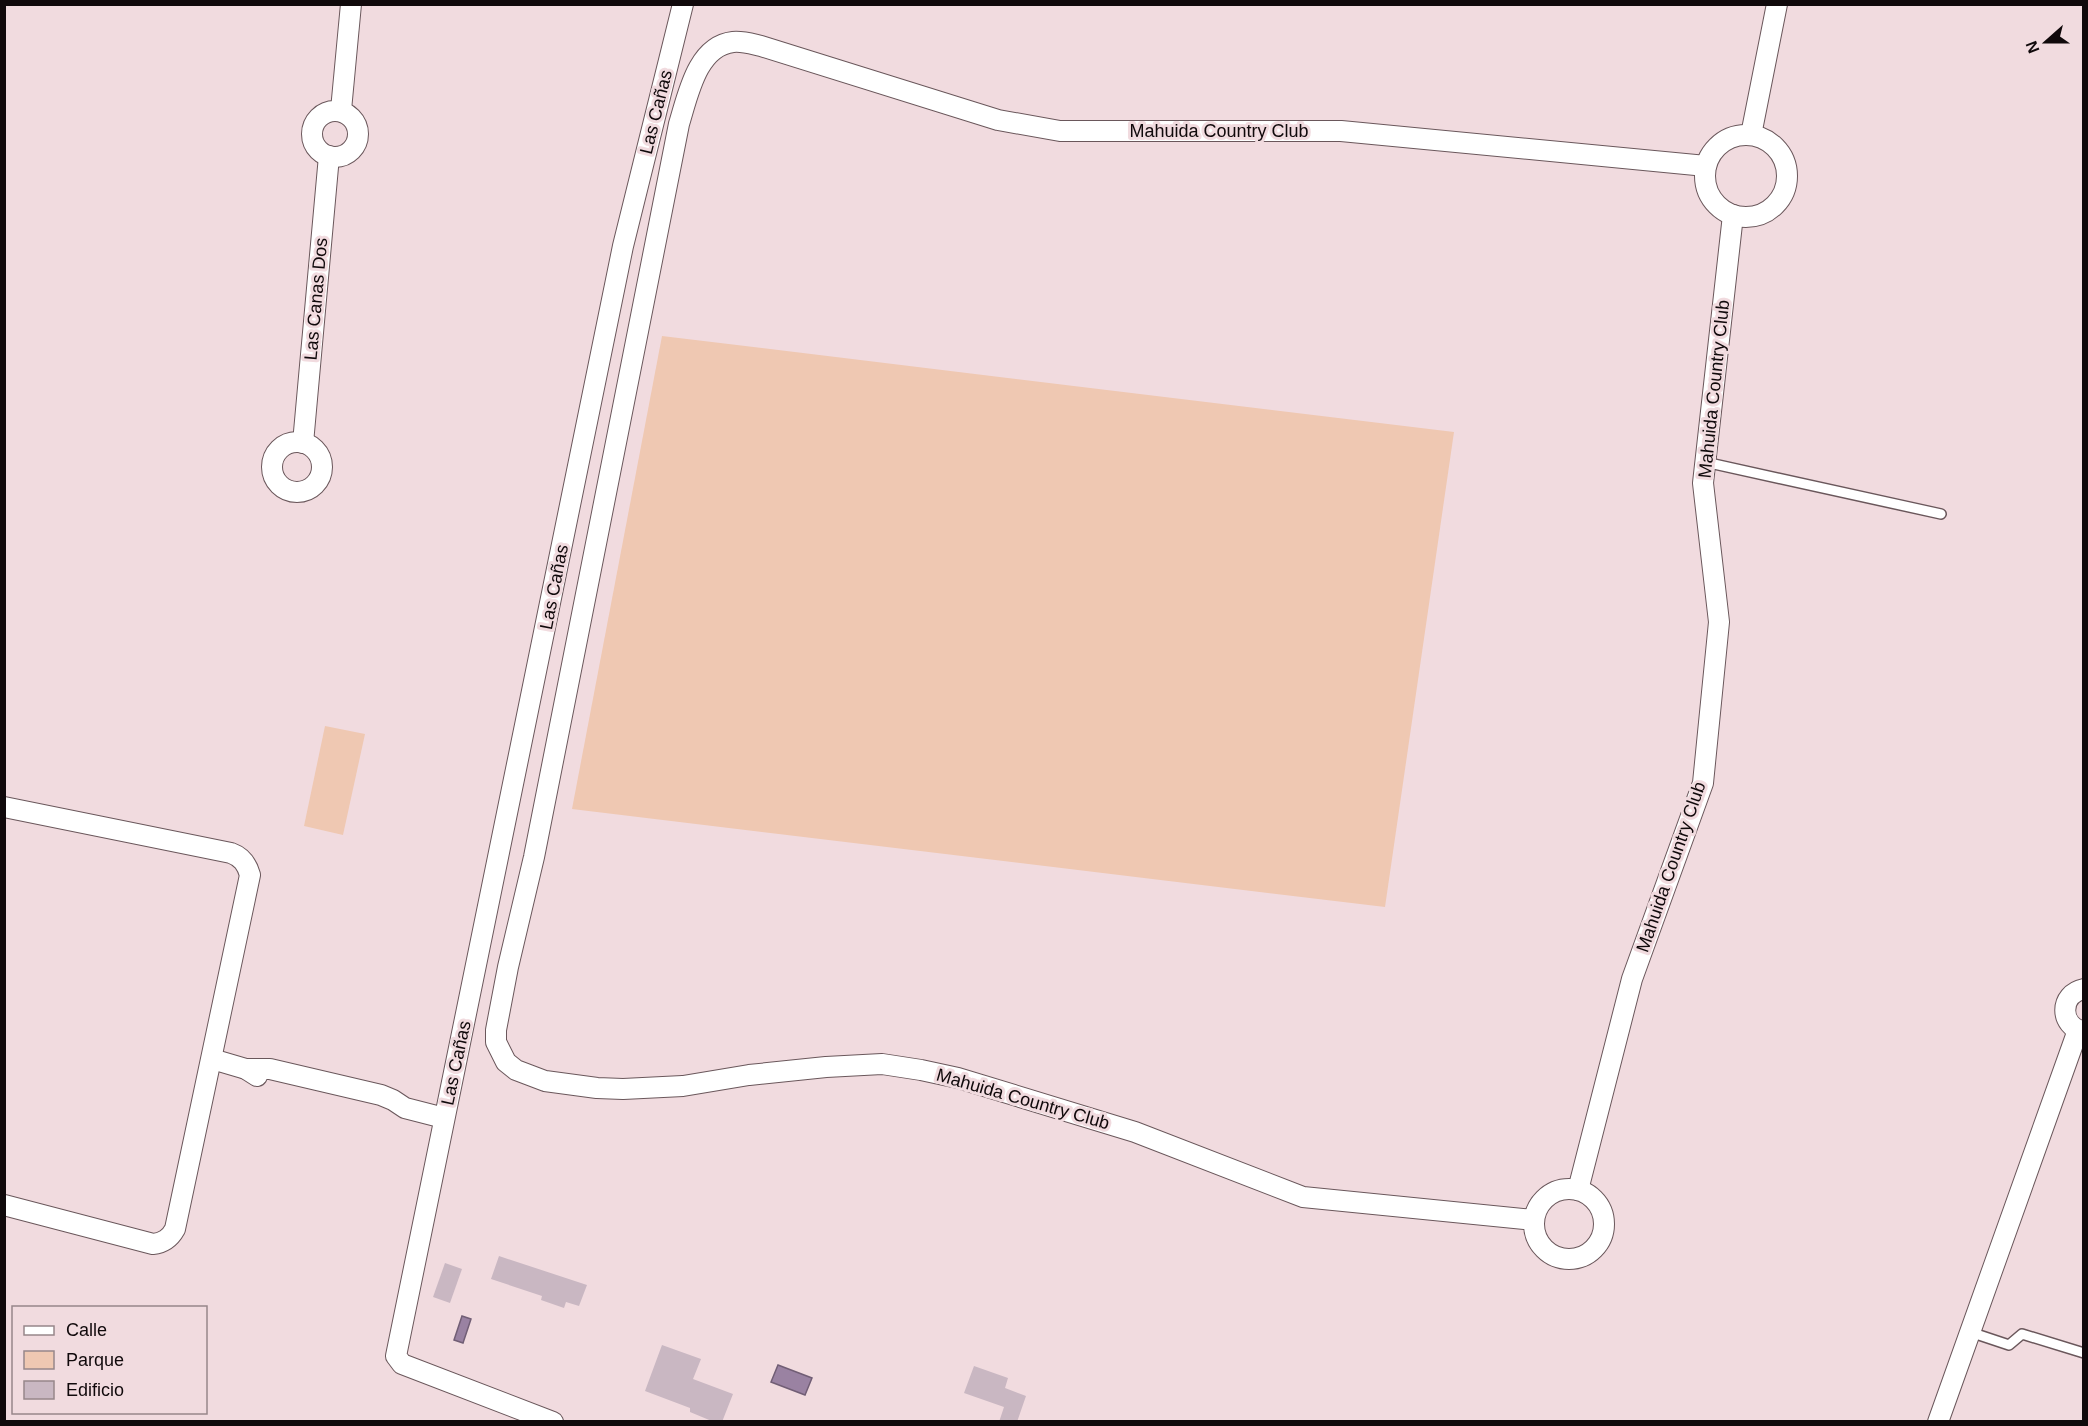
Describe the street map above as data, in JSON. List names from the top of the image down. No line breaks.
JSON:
{"streets":{"street":["Las Cañas","Mahuida Country Club","Las Canas Dos"]},"legend":["Calle","Parque","Edificio"],"north":"left"}
